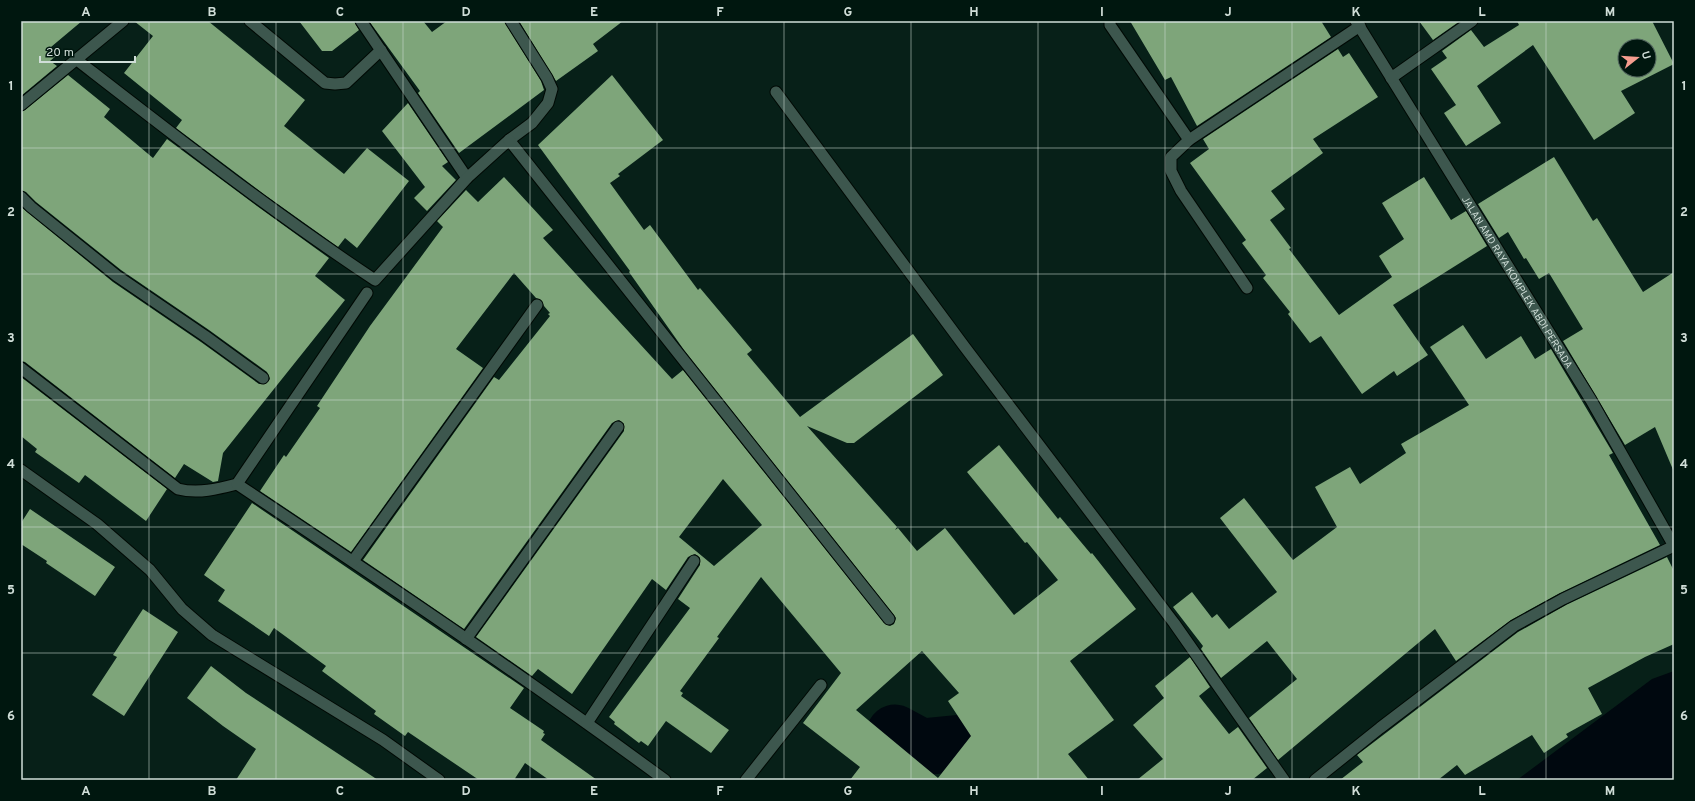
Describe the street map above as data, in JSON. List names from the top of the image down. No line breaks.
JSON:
{"streets":{"street":["JALAN AMD RAYA KOMPLEK ABDI PERSADA"]},"scale_bar":"20 m","north":"right","grid":{"columns":["A","B","C","D","E","F","G","H","I","J","K","L","M"],"rows":["1","2","3","4","5","6"]}}
